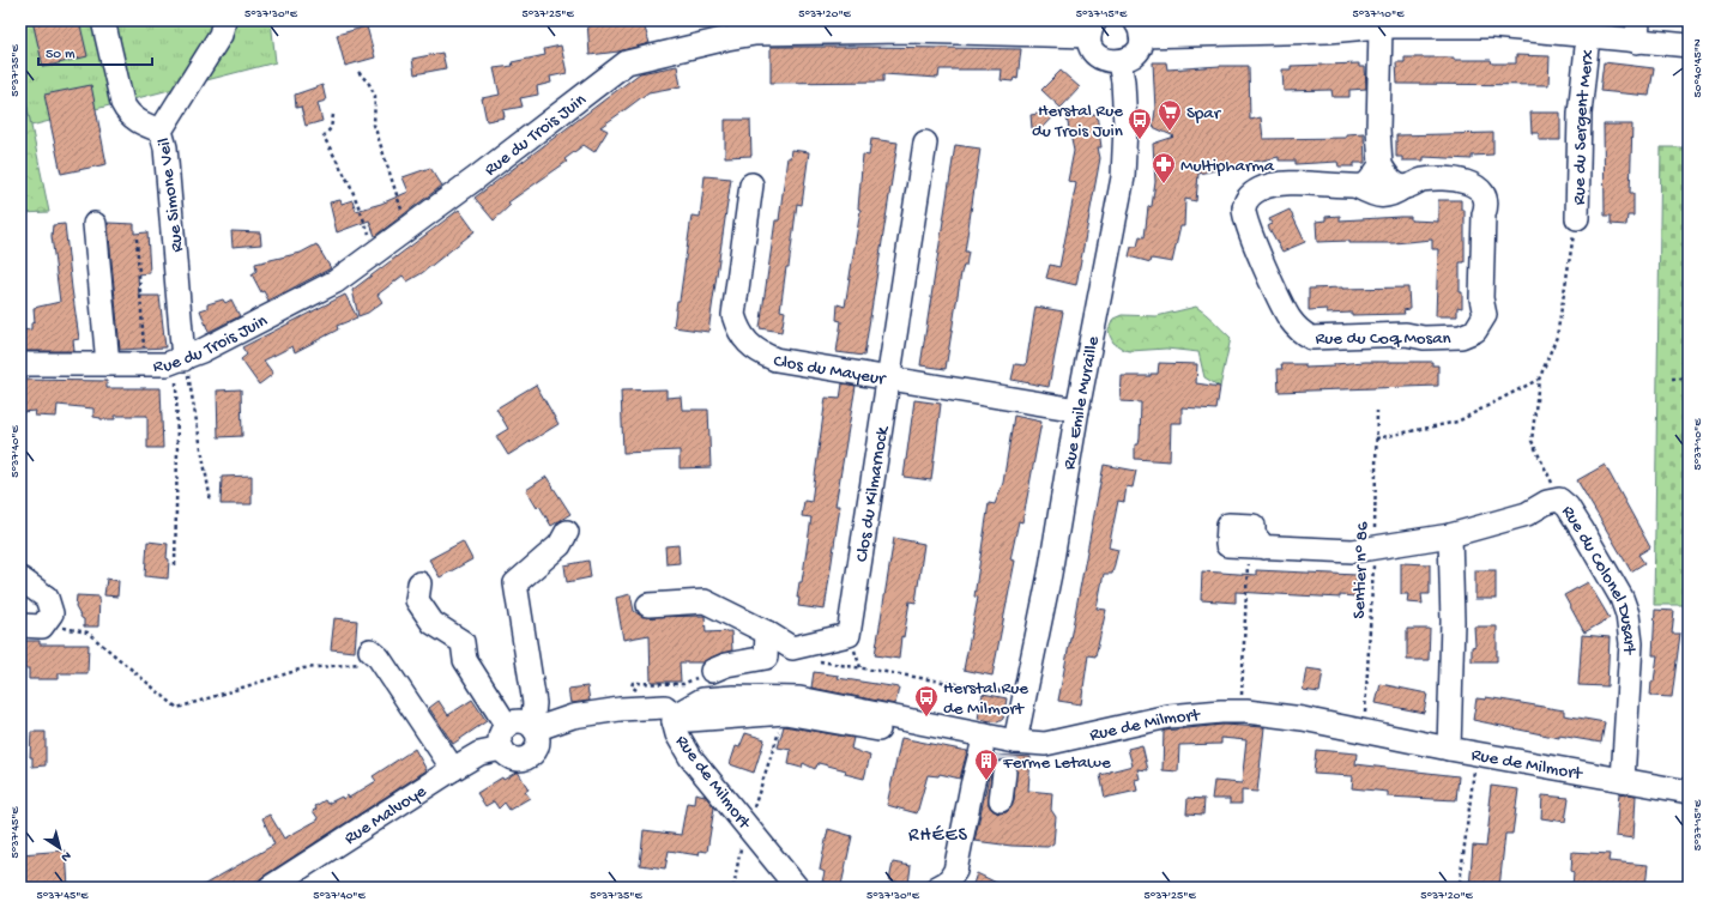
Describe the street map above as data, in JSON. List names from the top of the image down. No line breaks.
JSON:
{"streets":{"street":["Rue du Sergent Merx","Rue du Trois Juin","Rue Simone Veil","Rue du Coq Mosan","Clos du Mayeur","Rue Emile Muraille","Clos du Kilmarnock","Rue du Colonel Dusart","Rue de Milmort","Rue Malvoye"],"path":["Sentier n° 86"]},"crossings":[["Rue du Trois Juin","Rue Simone Veil"],["Clos du Mayeur","Rue Emile Muraille"],["Clos du Mayeur","Clos du Kilmarnock"],["Rue Emile Muraille","Rue de Milmort"],["Sentier n° 86","Rue du Colonel Dusart"],["Sentier n° 86","Rue de Milmort"],["Rue du Colonel Dusart","Rue de Milmort"]],"districts":["RHÉES"],"places":{"supermarket":["Spar"],"bus stop":["Herstal Rue du Trois Juin","Herstal Rue de Milmort"],"pharmacy":["Multipharma"],"building":["Ferme Letawe"]},"scale_bar":"50 m","north":"bottom right","coordinates":["5°37'30\"E","5°37'25\"E","5°37'20\"E","5°37'15\"E","5°37'10\"E","50°40'45\"N","5°37'35\"E","5°37'40\"E","5°37'45\"E"]}
